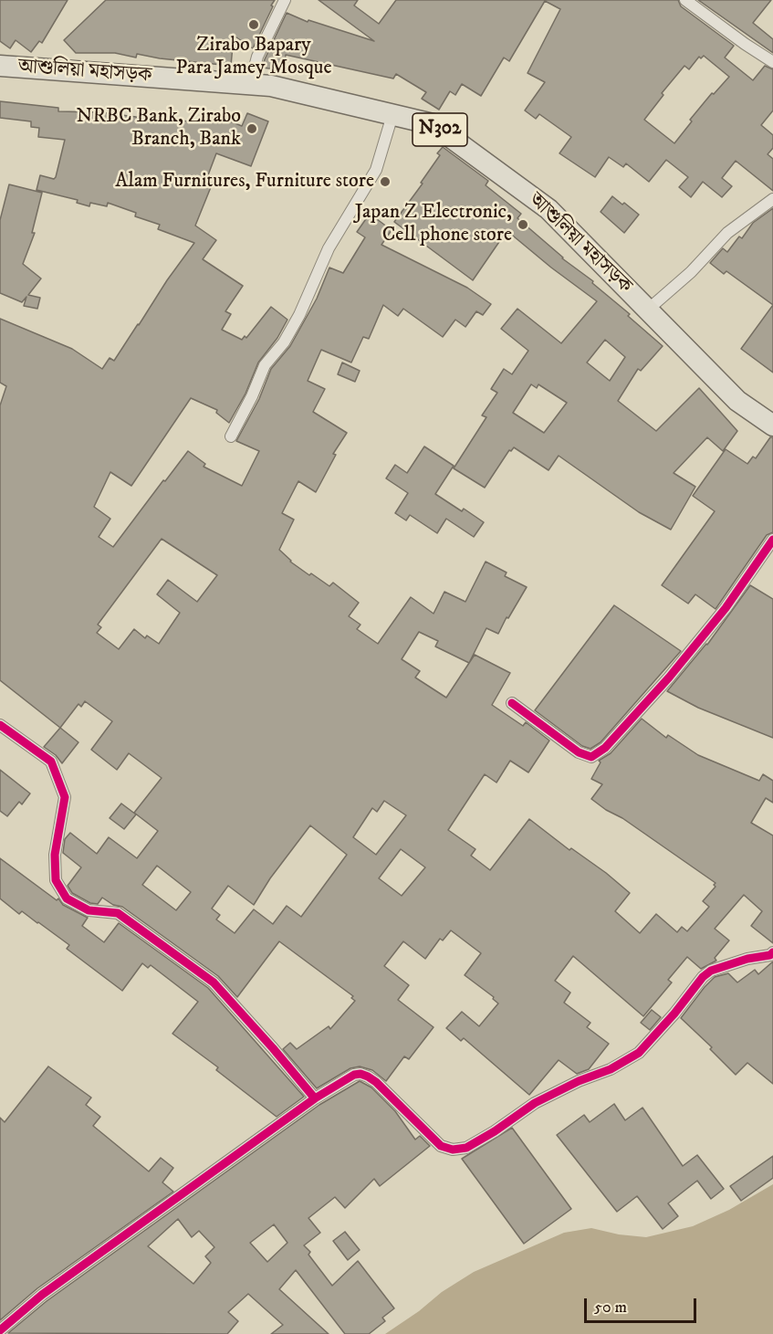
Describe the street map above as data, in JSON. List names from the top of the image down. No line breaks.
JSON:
{"streets":{"highway":["আশুলিয়া মহাসড়ক","N302"]},"places":["Zirabo Bapary Para Jamey Mosque","NRBC Bank, Zirabo Branch, Bank","Alam Furnitures, Furniture store","Japan Z Electronic, Cell phone store"],"scale_bar":"50 m"}
